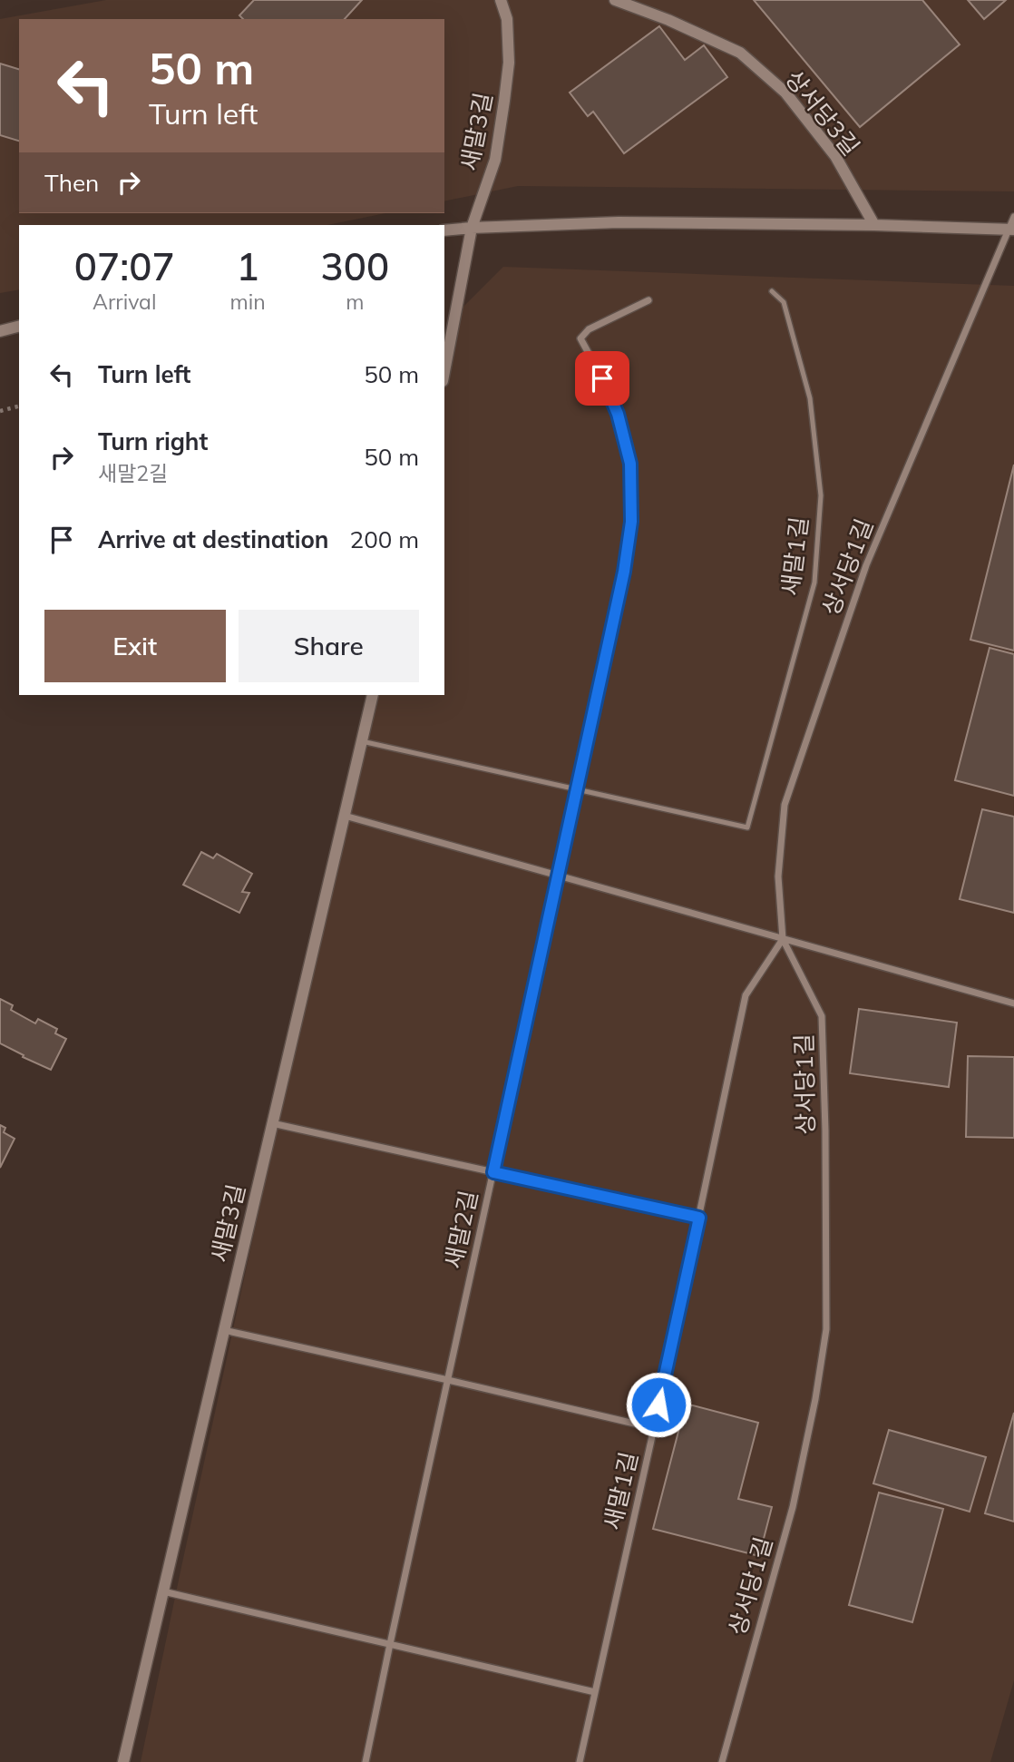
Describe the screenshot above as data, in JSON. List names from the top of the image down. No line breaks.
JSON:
{"streets":{"street":["상서당3길","새말3길","새말1길","상서당1길","새말2길"]},"crossings":[["새말1길","상서당1길"],["새말1길","새말2길"]],"page":{"turn":["50 m","Turn left"],"then":"Then","eta":["07:07","Arrival","1","min","300","m"],"list":[{"name":"Turn left","value":"50 m"},{"name":"Turn right","note":"새말2길","value":"50 m"},{"name":"Arrive at destination","value":"200 m"}],"buttons":["Exit","Share"]}}
